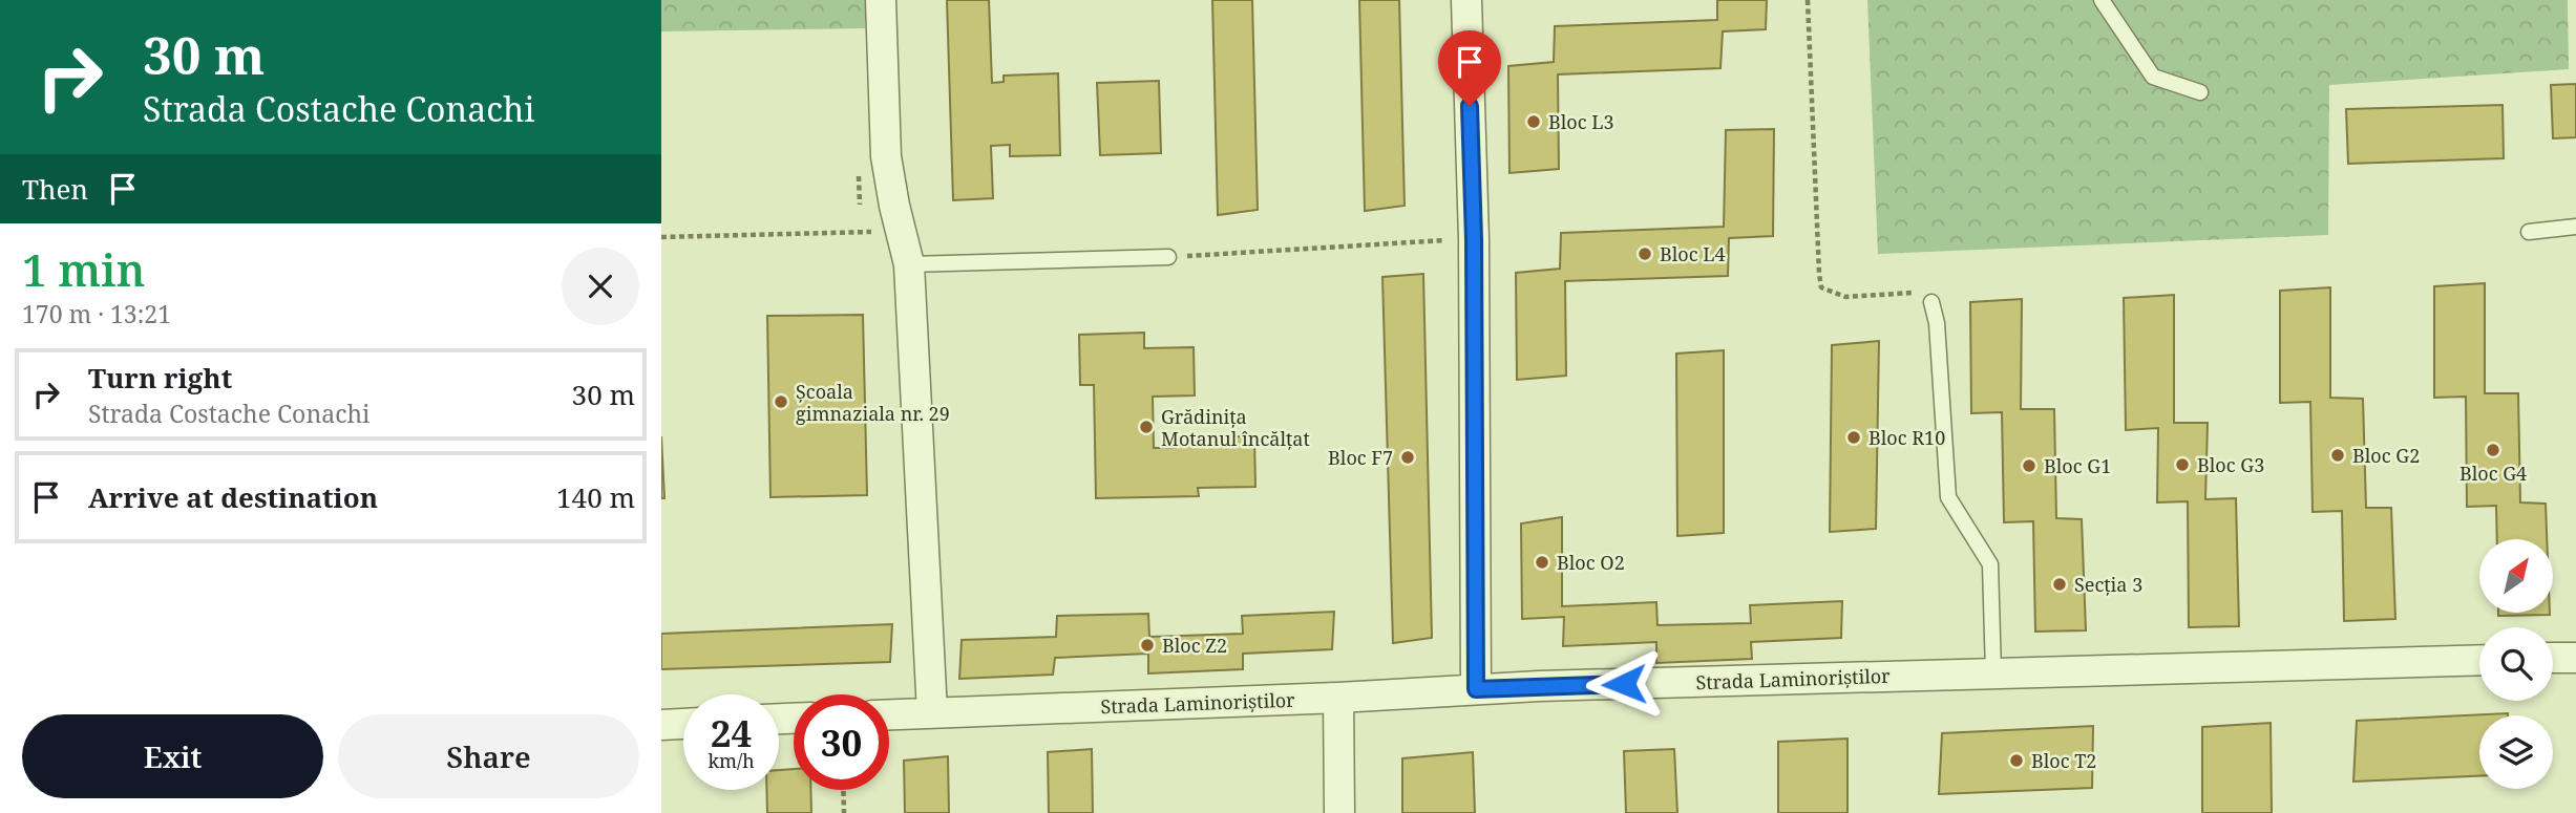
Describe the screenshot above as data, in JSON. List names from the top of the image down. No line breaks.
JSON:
{"streets":{"street":["Strada Laminoriștilor"]},"places":["Bloc L3","Bloc L4","Școala gimnaziala nr. 29","Grădinița Motanul încălțat","Bloc R10","Bloc G4","Bloc G2","Bloc F7","Bloc G3","Bloc G1","Bloc O2","Secția 3","Bloc Z2","Bloc T2"],"north":"top right","page":{"turn":["30 m","Strada Costache Conachi"],"then":"Then","heading":["1 min","170 m · 13:21"],"list":[{"name":"Turn right","note":"Strada Costache Conachi","value":"30 m"},{"name":"Arrive at destination","value":"140 m"}],"speed":"24 km/h","limit":"30","buttons":["Exit","Share"]}}
